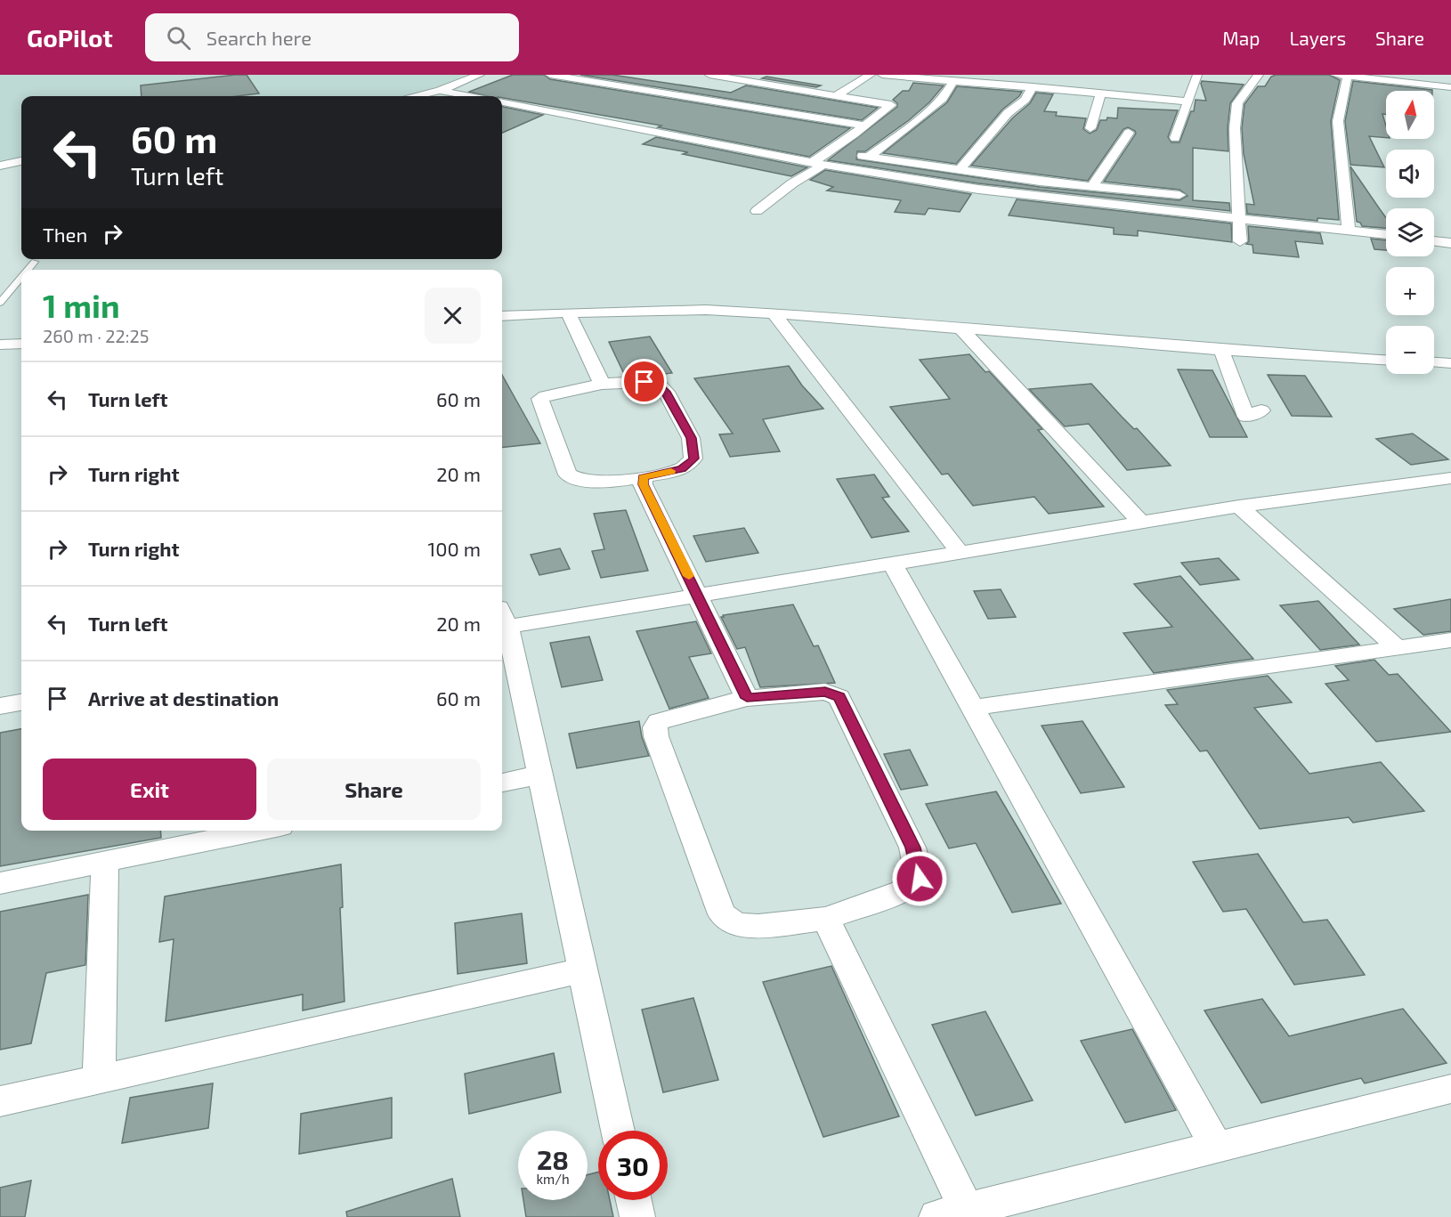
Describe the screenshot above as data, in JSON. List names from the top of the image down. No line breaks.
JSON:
{"north":"top","page":{"header":"GoPilot","search":"Search here","nav":["Map","Layers","Share"],"map_buttons":["+","−"],"turn":["60 m","Turn left"],"then":"Then","heading":["1 min","260 m · 22:25"],"list":[{"name":"Turn left","value":"60 m"},{"name":"Turn right","value":"20 m"},{"name":"Turn right","value":"100 m"},{"name":"Turn left","value":"20 m"},{"name":"Arrive at destination","value":"60 m"}],"buttons":["Exit","Share"],"speed":"28 km/h","limit":"30"}}
